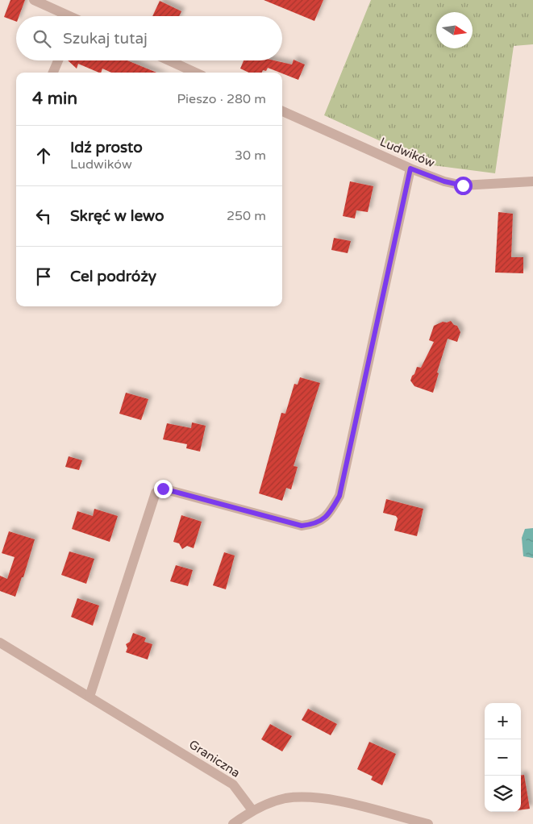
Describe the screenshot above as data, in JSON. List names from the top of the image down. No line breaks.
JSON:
{"streets":{"street":["Ludwików","Graniczna"]},"north":"right","page":{"search":"Szukaj tutaj","heading":["4 min","Pieszo · 280 m"],"list":[["Idź prosto","Ludwików","30 m"],["Skręć w lewo","250 m"],"Cel podróży"],"map_buttons":["+","−"]}}
